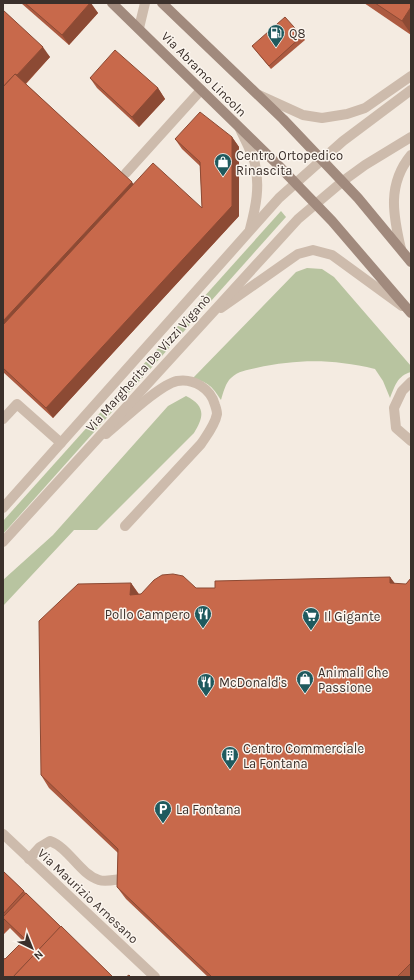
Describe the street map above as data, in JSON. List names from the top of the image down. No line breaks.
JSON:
{"streets":{"main road":["Via Abramo Lincoln"],"street":["Via Margherita De Vizzi Viganò","Via Maurizio Arnesano"]},"crossings":[["Via Abramo Lincoln","Via Margherita De Vizzi Viganò"]],"places":{"fuel station":["Q8"],"shop":["Centro Ortopedico Rinascita","Animali che Passione"],"restaurant":["Pollo Campero","McDonald's"],"supermarket":["Il Gigante"],"building":["Centro Commerciale La Fontana"],"parking":["La Fontana"]},"north":"bottom right"}
